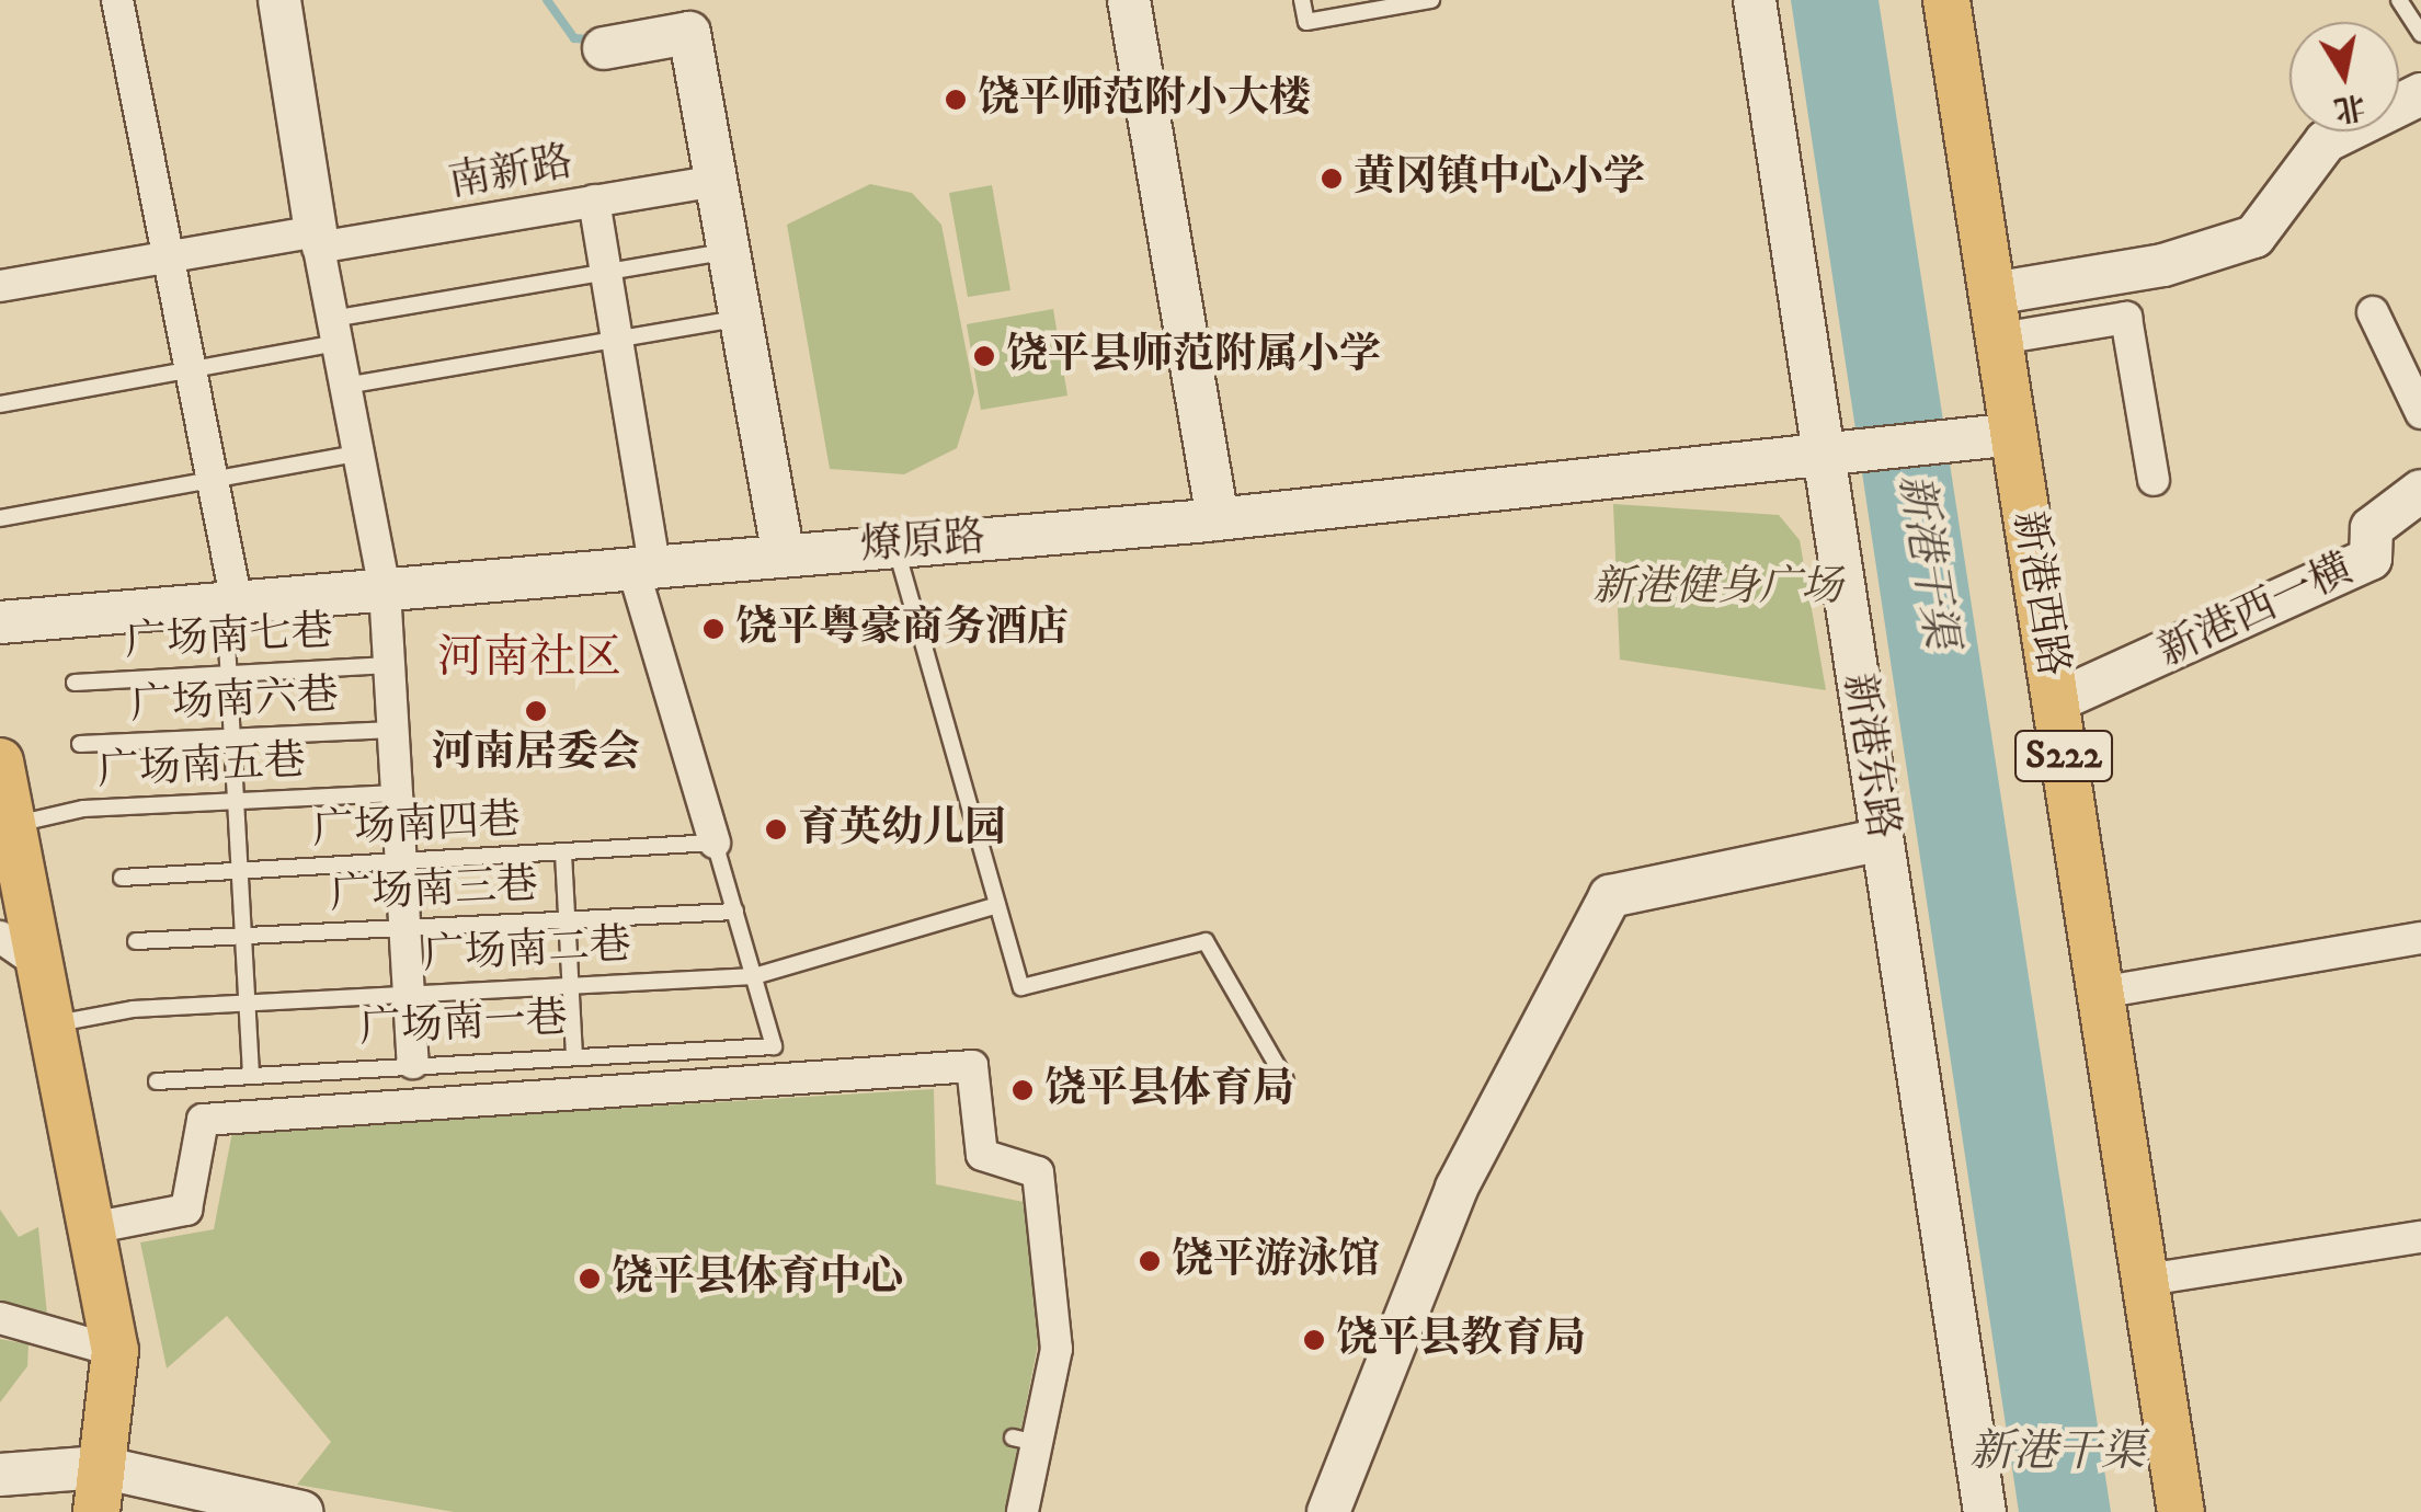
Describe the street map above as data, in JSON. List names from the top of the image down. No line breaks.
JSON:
{"streets":{"main road":["燎原路","新港西路","新港西一横","新港东路","S222"],"street":["南新路"],"lane":["广场南七巷","广场南六巷","广场南五巷","广场南四巷","广场南三巷","广场南二巷","广场南一巷"]},"crossings":[["燎原路","新港西路"],["燎原路","新港东路"],["新港西路","新港西一横"],["广场南二巷","广场南一巷"]],"districts":["河南社区"],"water":["新港干渠"],"parks":["新港健身广场"],"places":["饶平师范附小大楼","黄冈镇中心小学","饶平县师范附属小学","饶平粤豪商务酒店","河南居委会","育英幼儿园","饶平县体育局","饶平游泳馆","饶平县体育中心","饶平县教育局"],"north":"bottom"}
